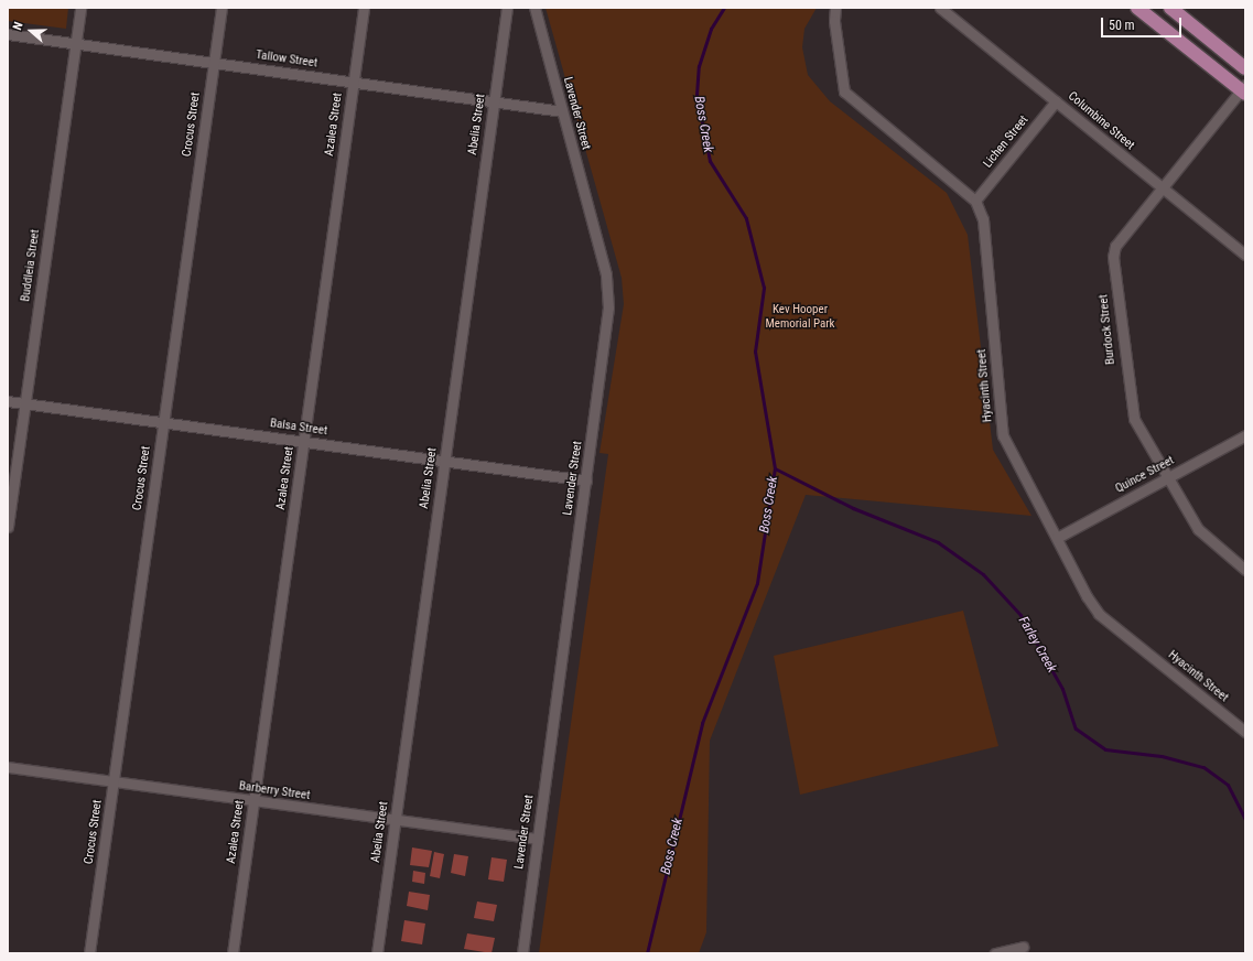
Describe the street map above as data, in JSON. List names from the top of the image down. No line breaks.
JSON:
{"streets":{"street":["Tallow Street","Lavender Street","Columbine Street","Crocus Street","Azalea Street","Abelia Street","Lichen Street","Buddleia Street","Burdock Street","Hyacinth Street","Balsa Street","Quince Street","Barberry Street"]},"crossings":[["Tallow Street","Lavender Street"],["Tallow Street","Crocus Street"],["Tallow Street","Azalea Street"],["Tallow Street","Abelia Street"],["Tallow Street","Buddleia Street"],["Lavender Street","Balsa Street"],["Lavender Street","Barberry Street"],["Columbine Street","Lichen Street"],["Columbine Street","Burdock Street"],["Crocus Street","Balsa Street"],["Crocus Street","Barberry Street"],["Azalea Street","Balsa Street"],["Azalea Street","Barberry Street"],["Abelia Street","Balsa Street"],["Abelia Street","Barberry Street"],["Lichen Street","Hyacinth Street"],["Buddleia Street","Balsa Street"],["Burdock Street","Quince Street"],["Hyacinth Street","Quince Street"]],"water":["Boss Creek","Farley Creek"],"parks":["Kev Hooper Memorial Park"],"scale_bar":"50 m","north":"left"}
